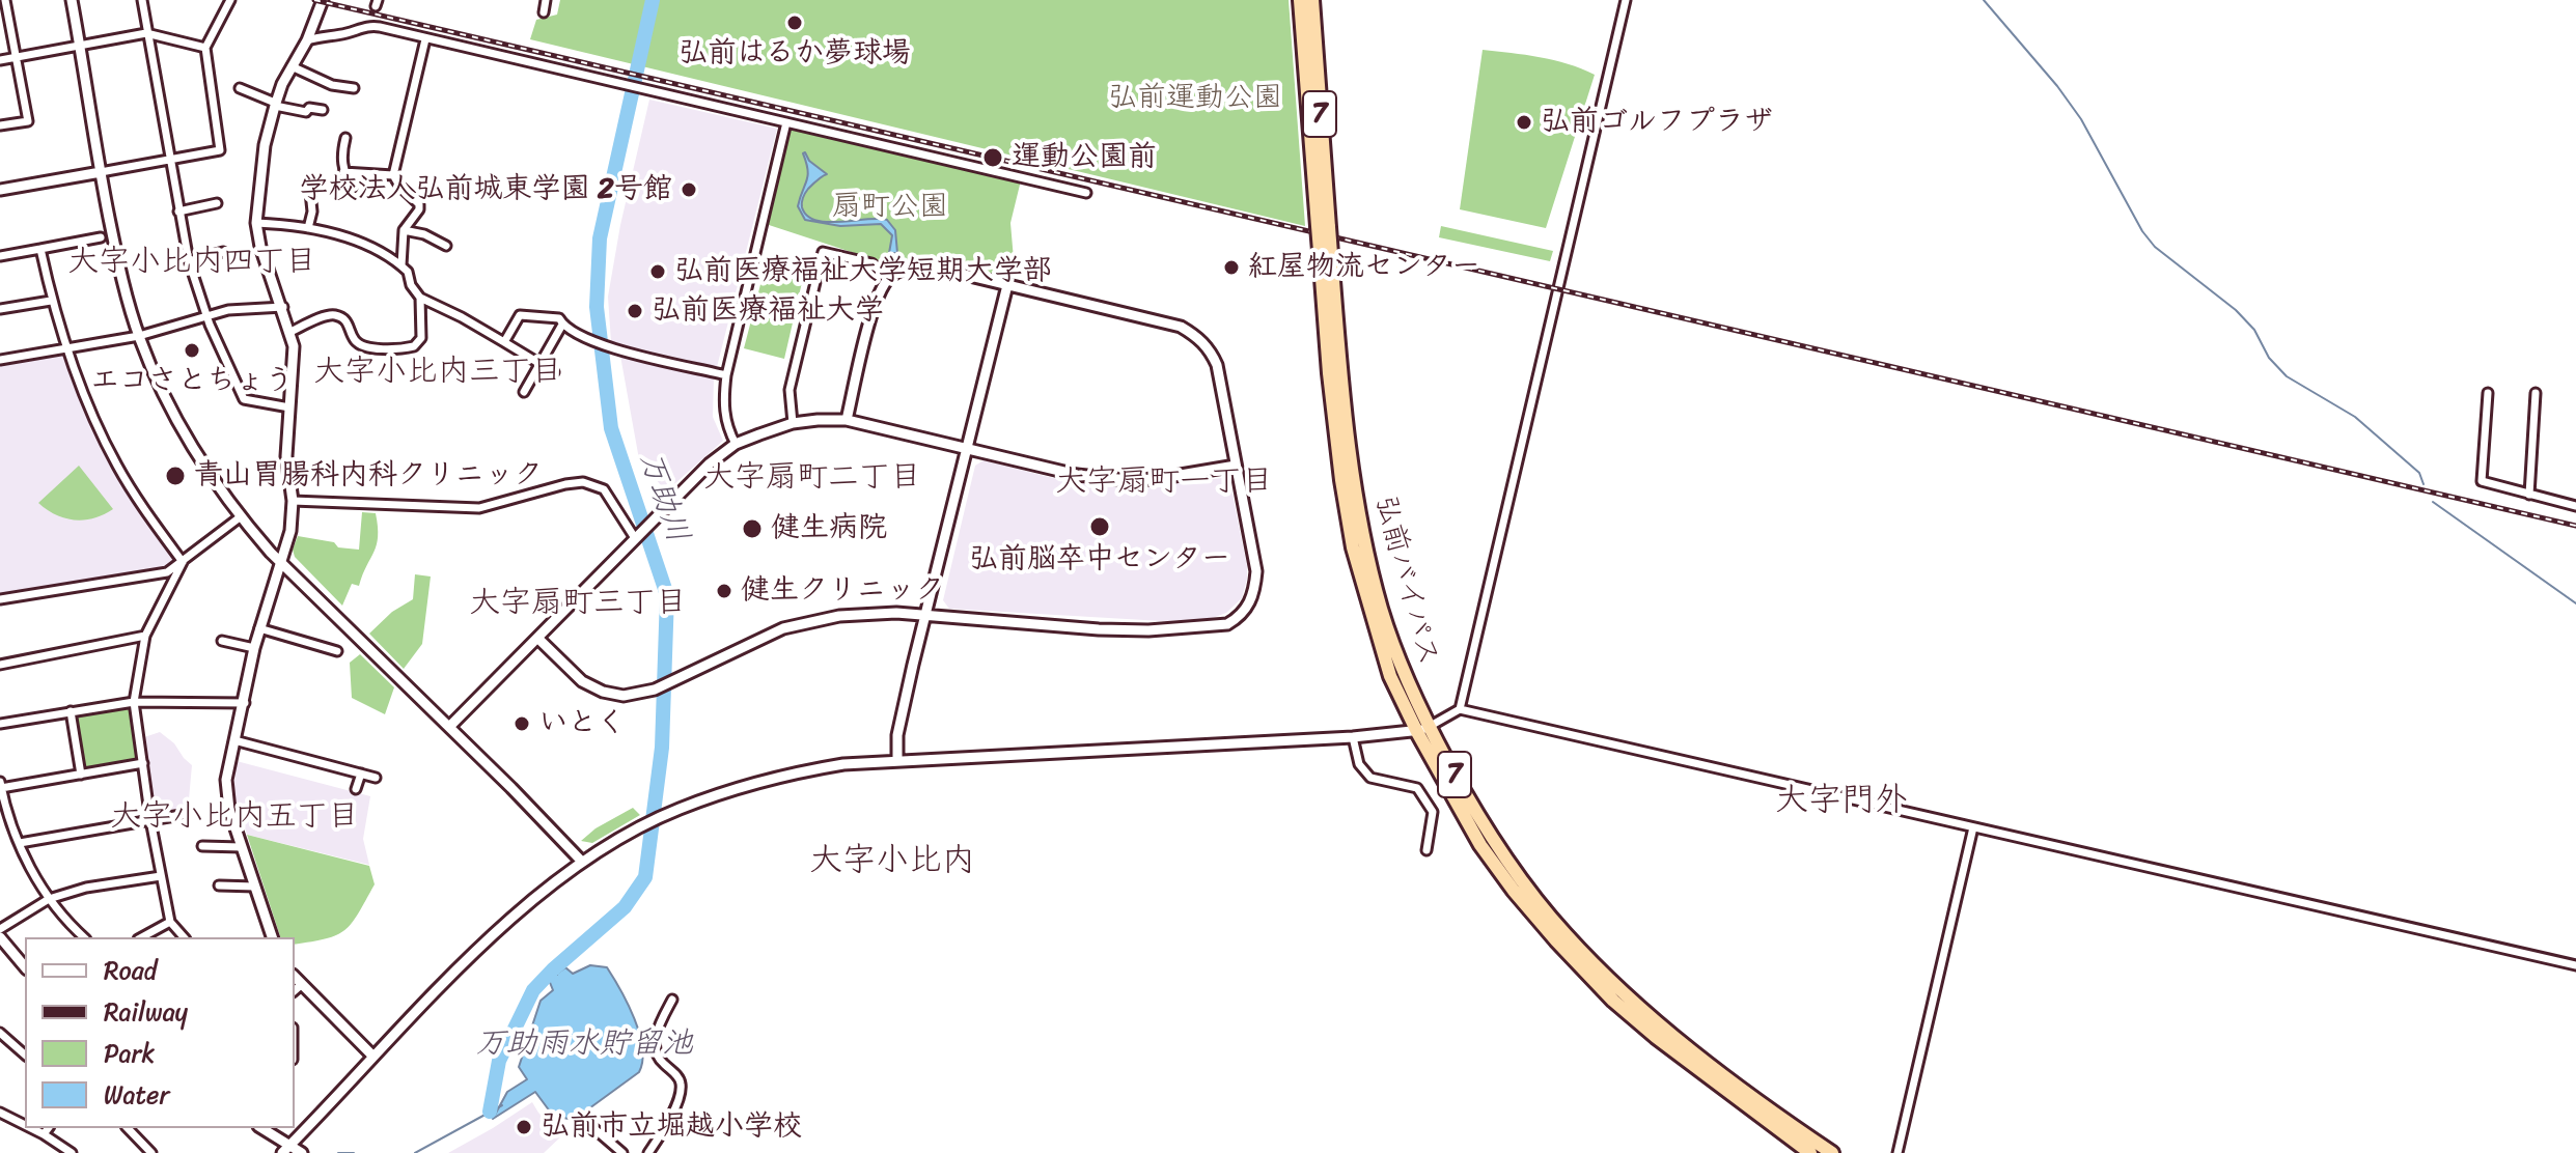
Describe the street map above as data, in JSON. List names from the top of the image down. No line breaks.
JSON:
{"streets":{"highway":["7","弘前バイパス"]},"districts":["大字小比内四丁目","大字小比内三丁目","大字扇町二丁目","大字扇町一丁目","大字扇町三丁目","大字門外","大字小比内五丁目","大字小比内"],"water":["万助川","万助雨水貯留池"],"parks":["弘前運動公園","扇町公園"],"places":["弘前はるか夢球場","弘前ゴルフプラザ","運動公園前","学校法人弘前城東学園 2号館","紅屋物流センター","弘前医療福祉大学短期大学部","弘前医療福祉大学","エコさとちょう","青山胃腸科内科クリニック","弘前脳卒中センター","健生病院","健生クリニック","いとく","弘前市立堀越小学校"],"legend":["Road","Railway","Park","Water"]}
